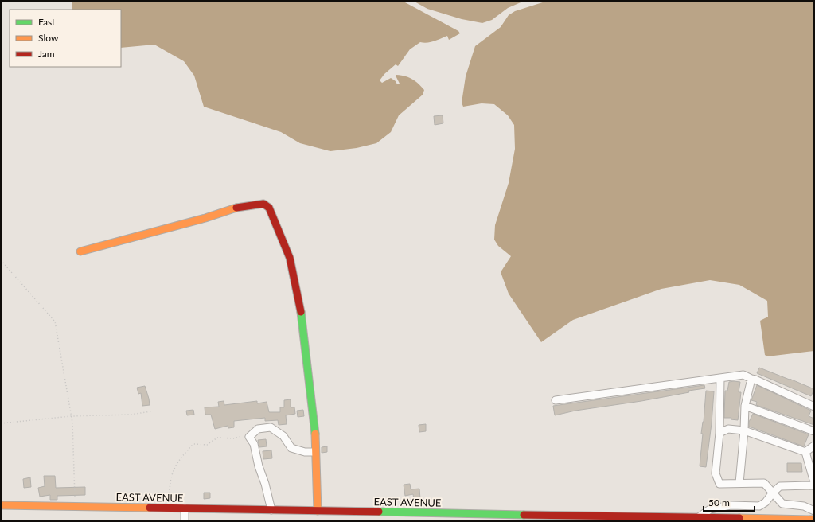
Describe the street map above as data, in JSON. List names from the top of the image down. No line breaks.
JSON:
{"streets":{"main road":["EAST AVENUE"]},"legend":["Fast","Slow","Jam"],"scale_bar":"50 m"}
